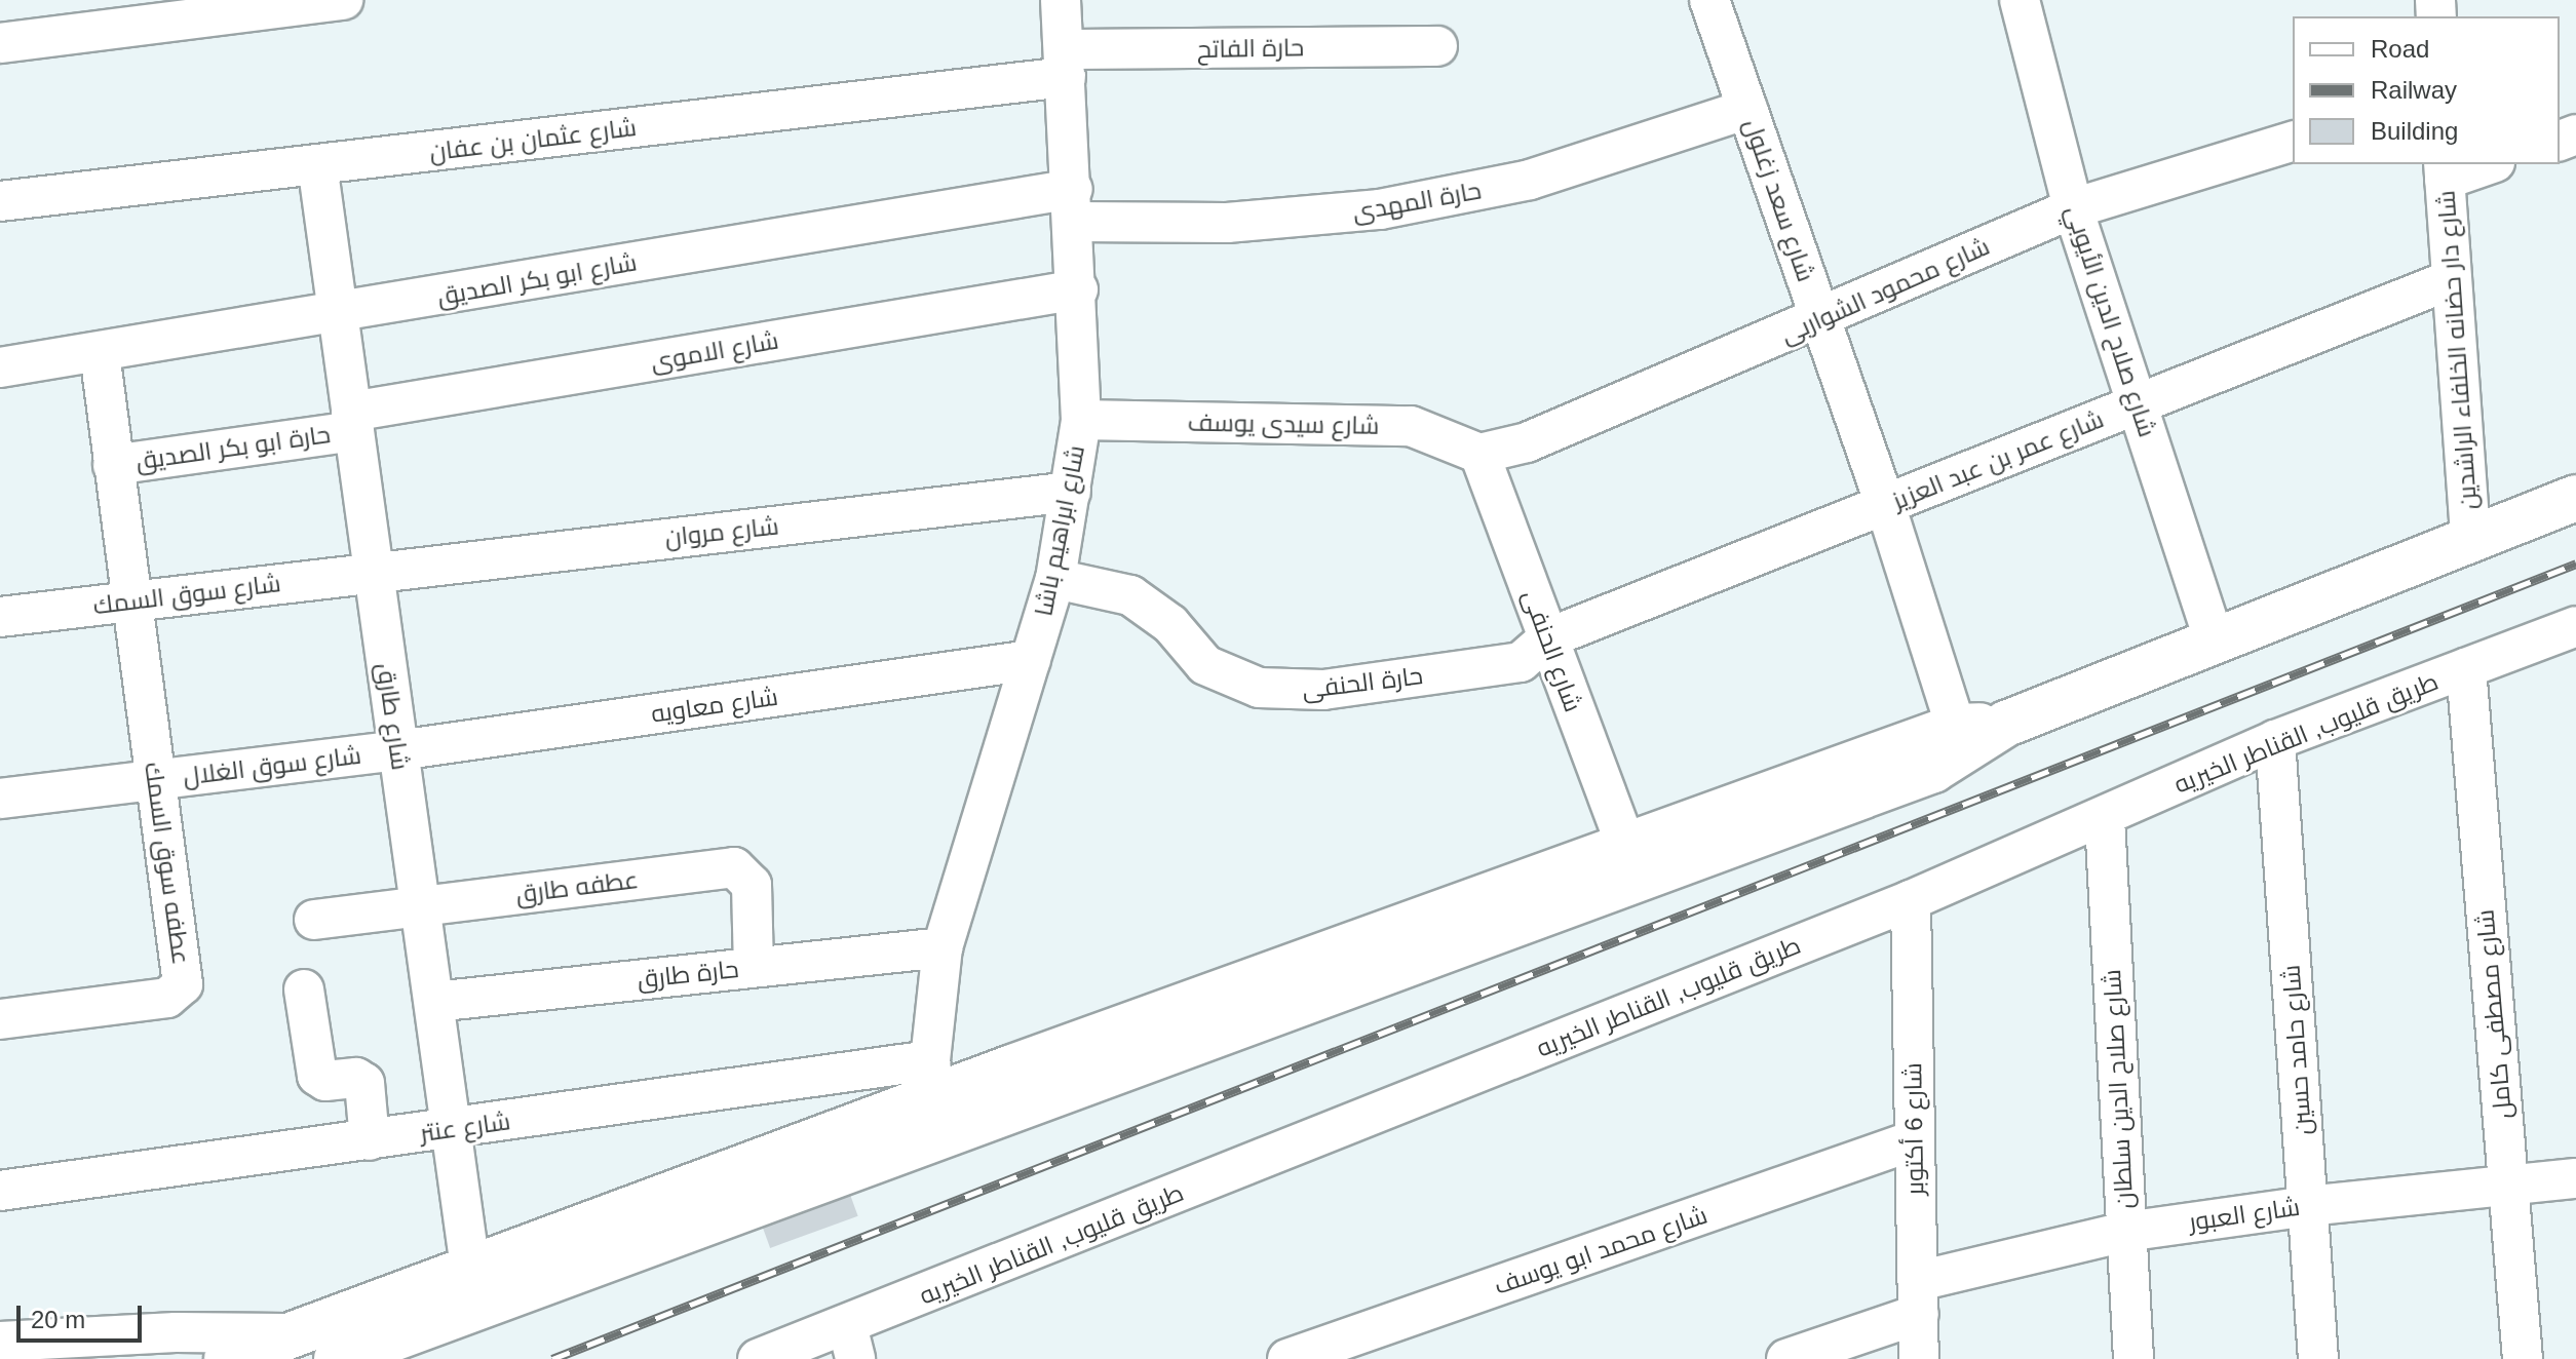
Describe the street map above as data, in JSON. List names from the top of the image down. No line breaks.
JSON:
{"streets":{"street":["حارة الفاتح","شارع عثمان بن عفان","شارع سعد زغلول","حارة المهدى","شارع ابو بكر الصديق","شارع محمود الشواربى","شارع صلاح الدين الأيوبي","شارع دار حضانه الخلفاء الراشدين","شارع الاموى","شارع سيدى يوسف","حارة ابو بكر الصديق","شارع عمر بن عبد العزيز","شارع ابراهيم باشا","شارع مروان","شارع سوق السمك","شارع الحنفى","حارة الحنفى","شارع معاويه","شارع طارق","طريق قليوب, القناطر الخيريه","شارع سوق الغلال","عطفه سوق السمك","عطفه طارق","حارة طارق","شارع مصطفى كامل","شارع حامد حسين","شارع صلاح الدين سلطان","شارع عنتر","شارع 6 أكتوبر","شارع العبور","شارع محمد ابو يوسف"]},"crossings":[["حارة الفاتح","شارع عثمان بن عفان"],["حارة الفاتح","شارع ابراهيم باشا"],["شارع عثمان بن عفان","شارع ابراهيم باشا"],["شارع عثمان بن عفان","شارع طارق"],["شارع سعد زغلول","حارة المهدى"],["شارع سعد زغلول","شارع محمود الشواربى"],["شارع سعد زغلول","شارع عمر بن عبد العزيز"],["حارة المهدى","شارع ابو بكر الصديق"],["حارة المهدى","شارع ابراهيم باشا"],["شارع ابو بكر الصديق","شارع ابراهيم باشا"],["شارع ابو بكر الصديق","شارع طارق"],["شارع ابو بكر الصديق","عطفه سوق السمك"],["شارع محمود الشواربى","شارع صلاح الدين الأيوبي"],["شارع محمود الشواربى","شارع سيدى يوسف"],["شارع محمود الشواربى","شارع الحنفى"],["شارع صلاح الدين الأيوبي","شارع عمر بن عبد العزيز"],["شارع دار حضانه الخلفاء الراشدين","شارع عمر بن عبد العزيز"],["شارع الاموى","حارة ابو بكر الصديق"],["شارع الاموى","شارع ابراهيم باشا"],["شارع الاموى","شارع طارق"],["شارع سيدى يوسف","شارع ابراهيم باشا"],["شارع سيدى يوسف","شارع الحنفى"],["حارة ابو بكر الصديق","شارع طارق"],["حارة ابو بكر الصديق","عطفه سوق السمك"],["شارع عمر بن عبد العزيز","شارع الحنفى"],["شارع عمر بن عبد العزيز","حارة الحنفى"],["شارع ابراهيم باشا","شارع مروان"],["شارع ابراهيم باشا","حارة الحنفى"],["شارع ابراهيم باشا","شارع معاويه"],["شارع ابراهيم باشا","حارة طارق"],["شارع ابراهيم باشا","شارع عنتر"],["شارع مروان","شارع سوق السمك"],["شارع مروان","شارع طارق"],["شارع سوق السمك","شارع طارق"],["شارع سوق السمك","عطفه سوق السمك"],["شارع الحنفى","حارة الحنفى"],["شارع معاويه","شارع طارق"],["شارع معاويه","شارع سوق الغلال"],["شارع طارق","شارع سوق الغلال"],["شارع طارق","عطفه طارق"],["شارع طارق","حارة طارق"],["شارع طارق","شارع عنتر"],["طريق قليوب, القناطر الخيريه","شارع مصطفى كامل"],["طريق قليوب, القناطر الخيريه","شارع حامد حسين"],["طريق قليوب, القناطر الخيريه","شارع صلاح الدين سلطان"],["طريق قليوب, القناطر الخيريه","شارع 6 أكتوبر"],["شارع سوق الغلال","عطفه سوق السمك"],["عطفه طارق","حارة طارق"],["شارع مصطفى كامل","شارع العبور"],["شارع حامد حسين","شارع العبور"],["شارع صلاح الدين سلطان","شارع العبور"],["شارع 6 أكتوبر","شارع العبور"],["شارع 6 أكتوبر","شارع محمد ابو يوسف"]],"legend":["Road","Railway","Building"],"scale_bar":"20 m"}
